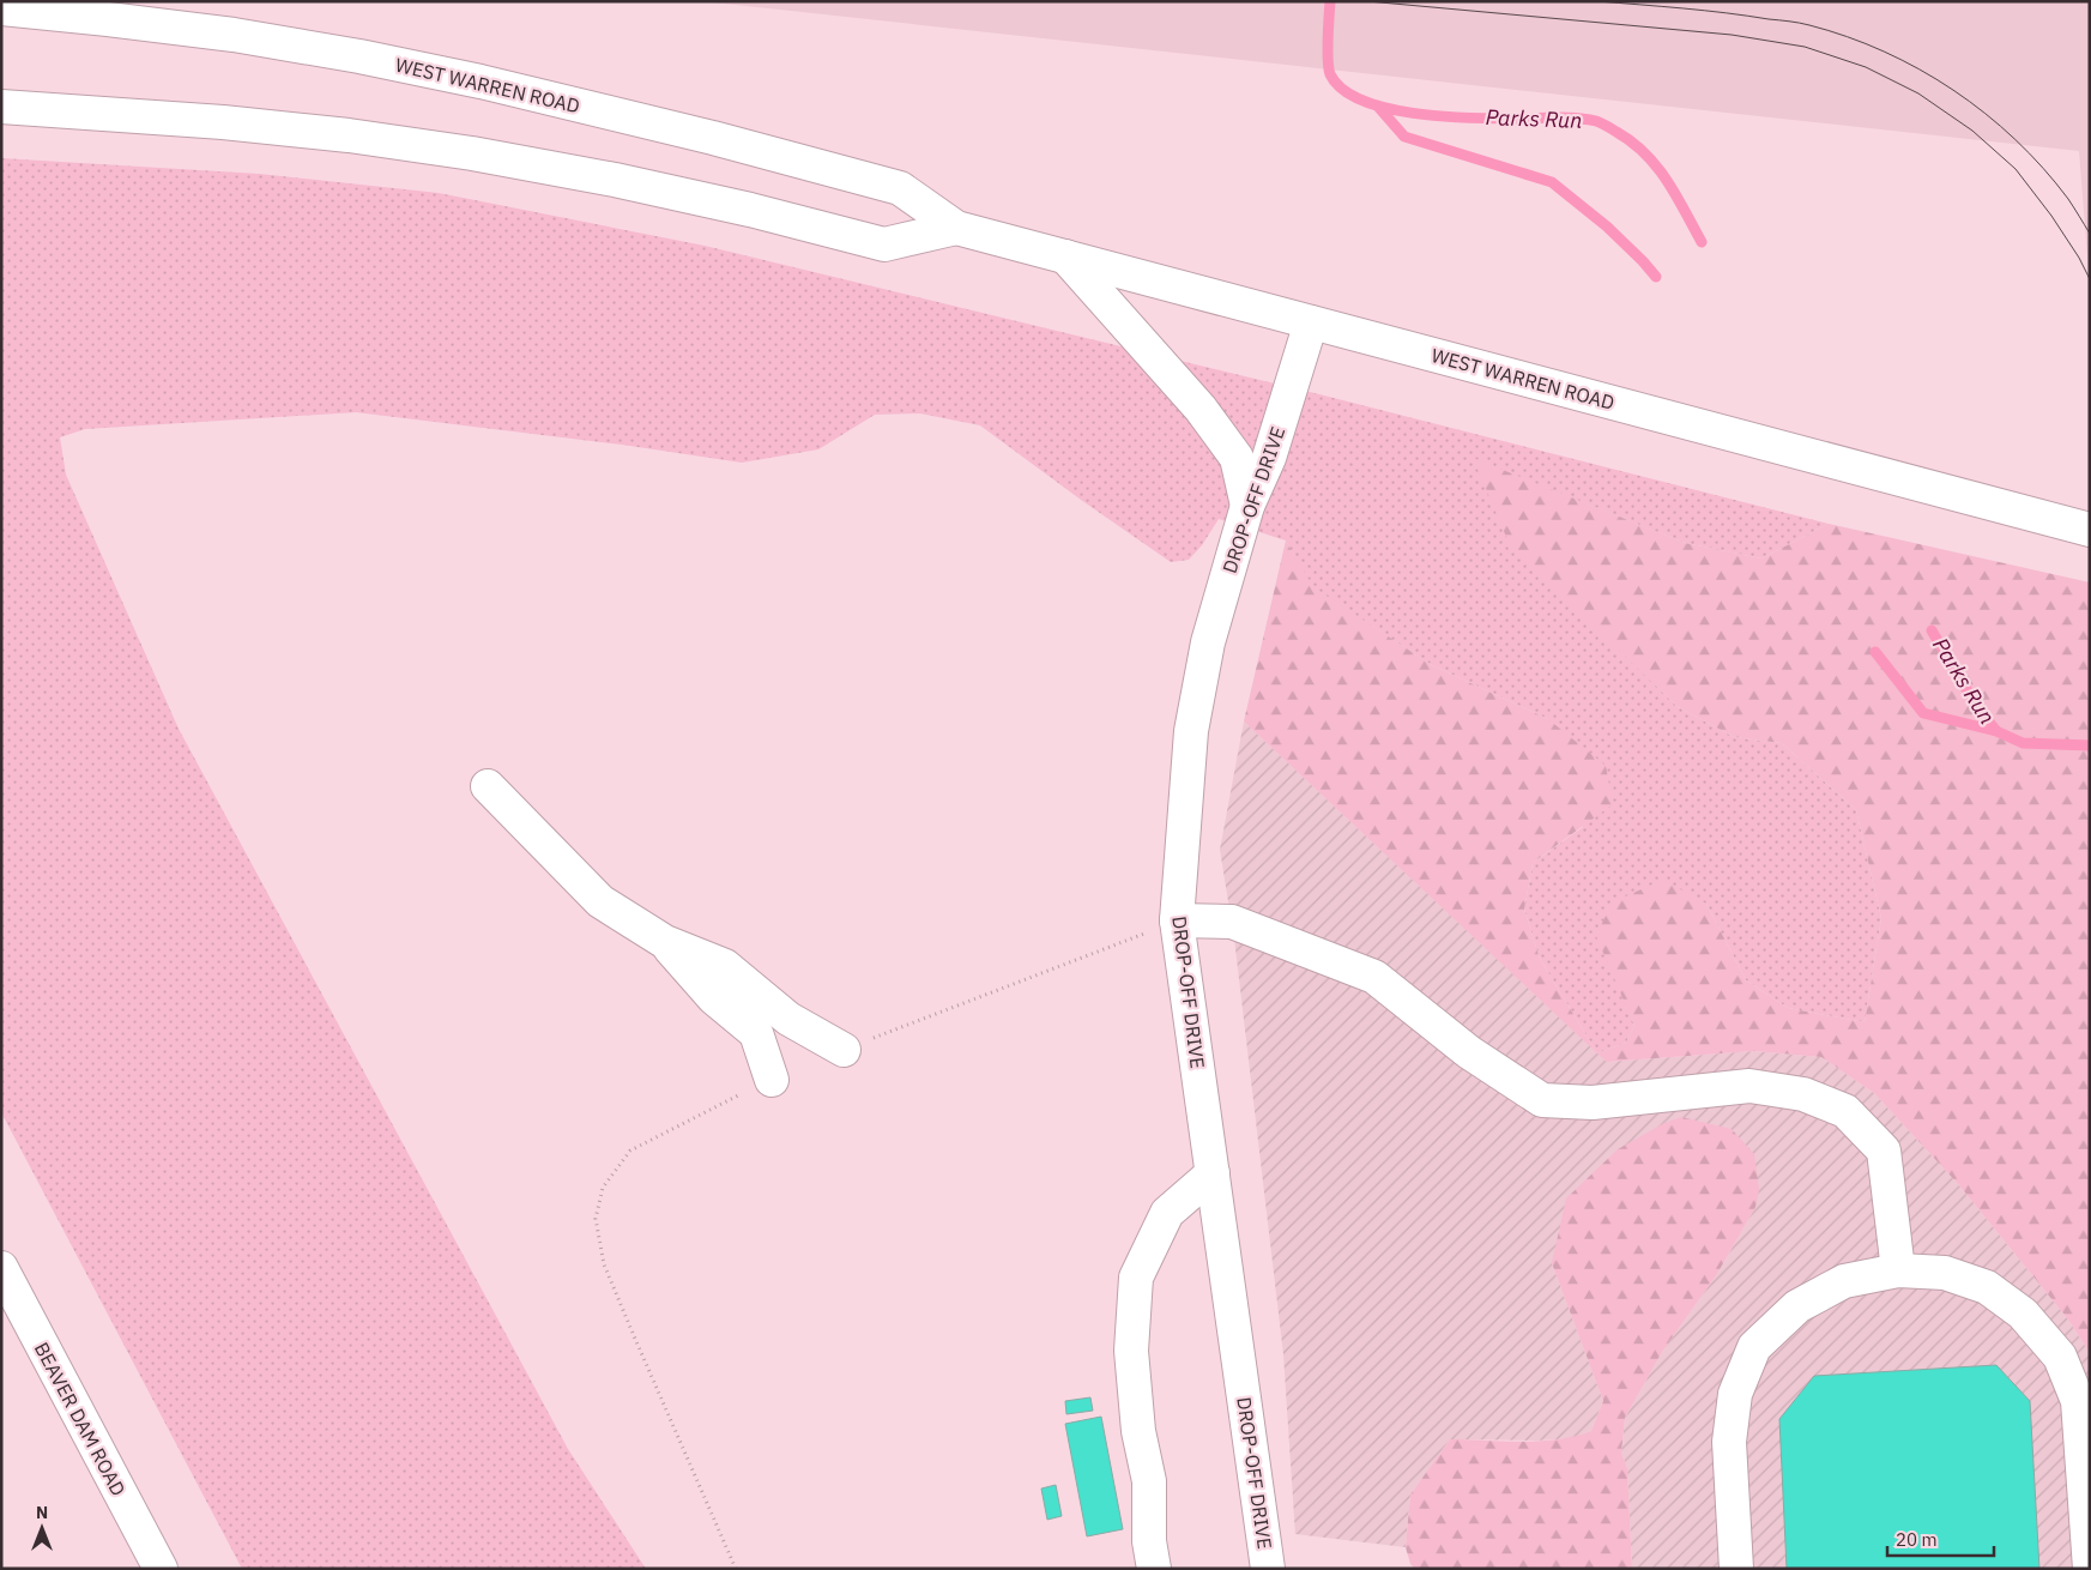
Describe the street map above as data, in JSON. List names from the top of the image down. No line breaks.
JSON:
{"streets":{"main road":["WEST WARREN ROAD","DROP-OFF DRIVE","BEAVER DAM ROAD"]},"crossings":[["WEST WARREN ROAD","DROP-OFF DRIVE"]],"water":["Parks Run"],"scale_bar":"20 m","north":"top"}
